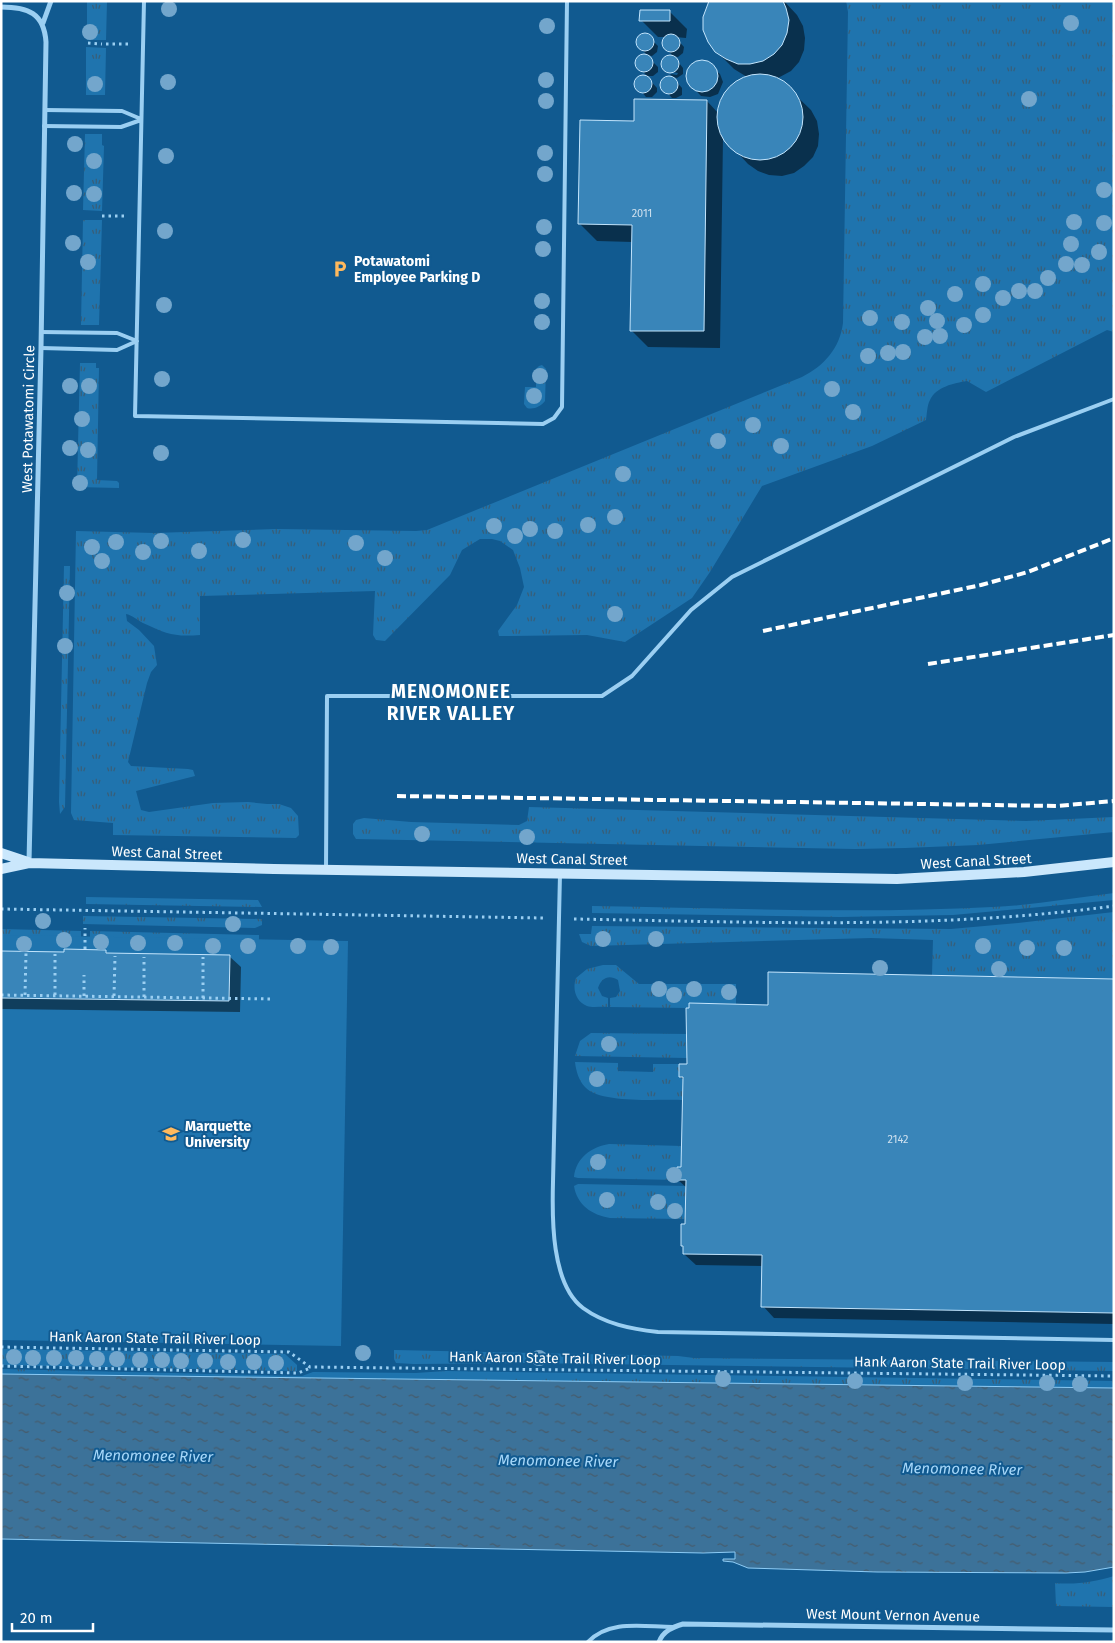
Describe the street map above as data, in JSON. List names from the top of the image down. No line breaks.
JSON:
{"streets":{"street":["West Potawatomi Circle","West Canal Street","West Mount Vernon Avenue"],"path":["Hank Aaron State Trail River Loop"]},"crossings":[["West Potawatomi Circle","West Canal Street"]],"districts":["MENOMONEE RIVER VALLEY"],"water":["Menomonee River"],"places":{"parking":["Potawatomi Employee Parking D"],"school or university":["Marquette University"]},"house_numbers":["2011","2142"],"scale_bar":"20 m"}
